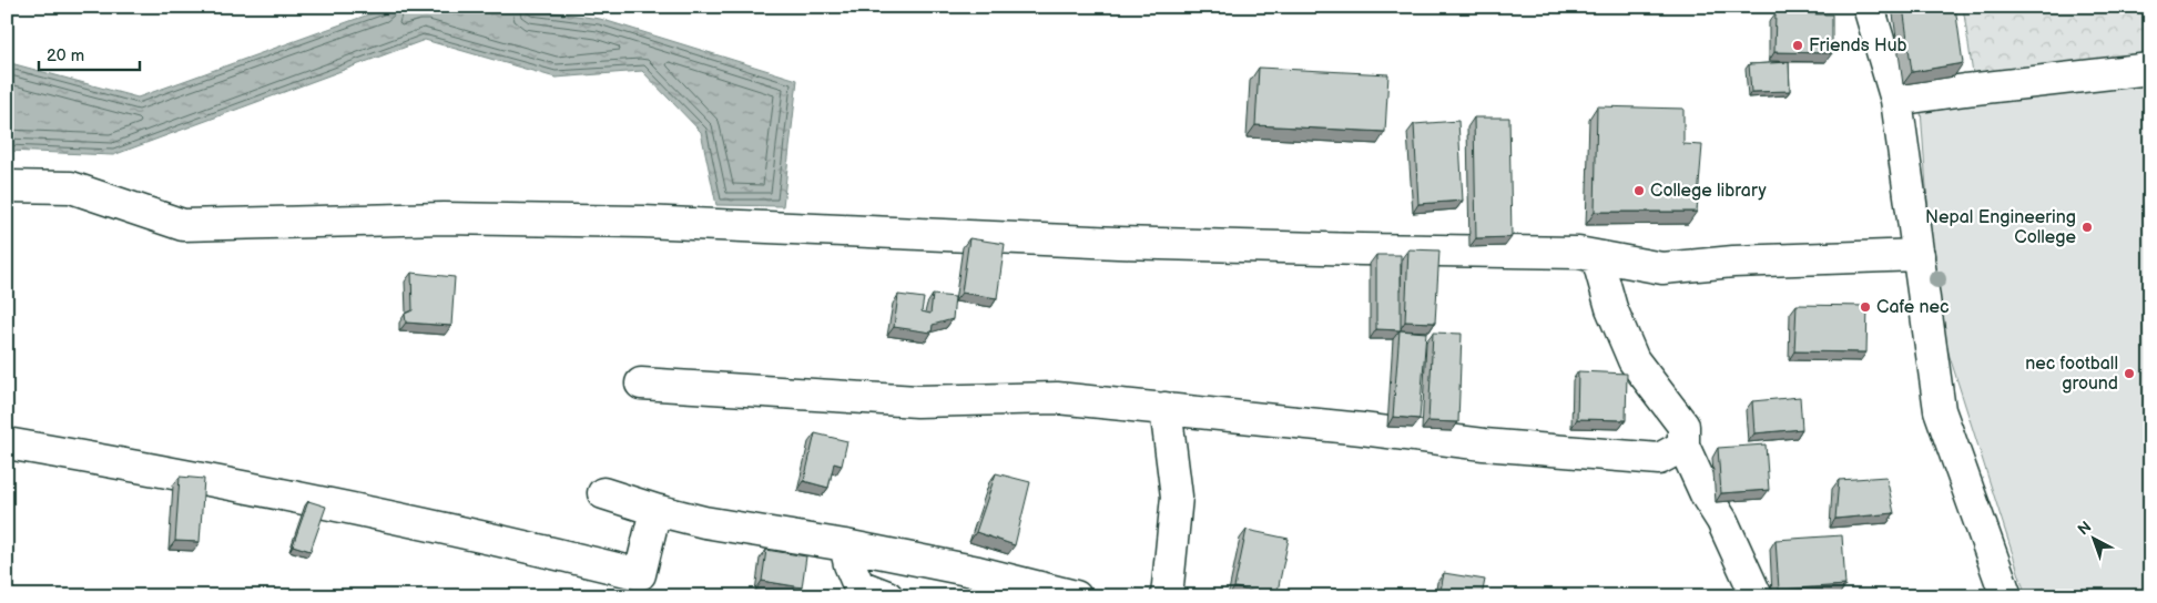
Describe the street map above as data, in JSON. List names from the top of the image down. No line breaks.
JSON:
{"places":["Friends Hub","College library","Nepal Engineering College","Cafe nec","nec football ground"],"scale_bar":"20 m","north":"top left"}
